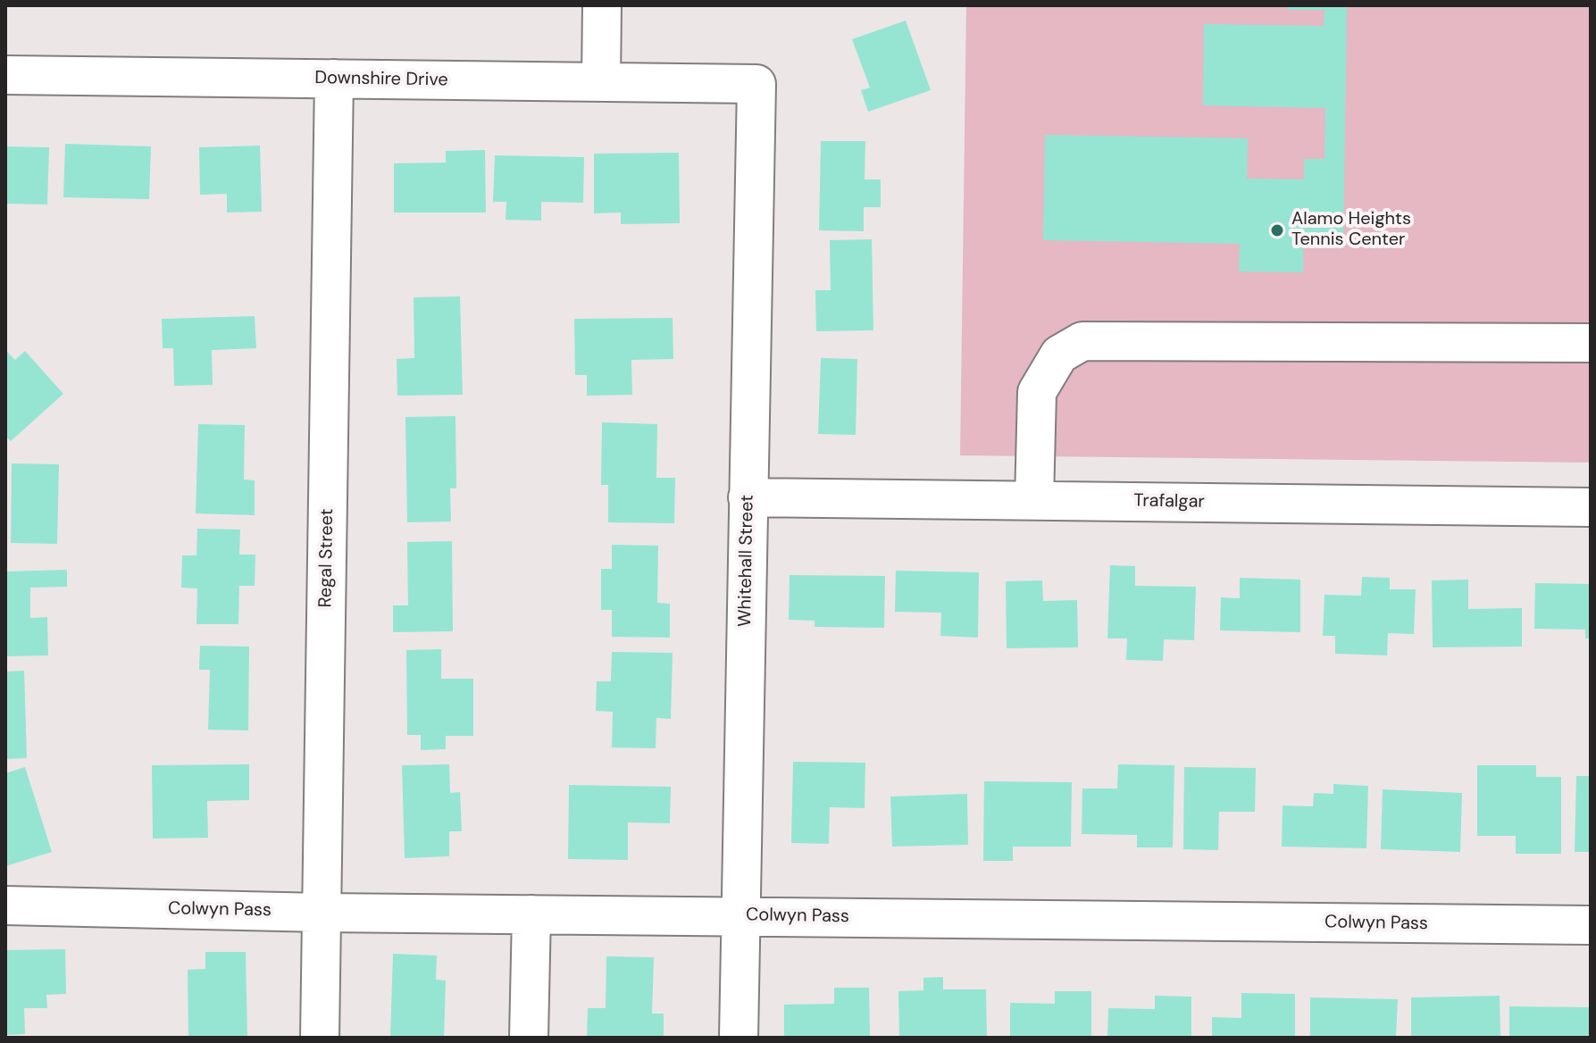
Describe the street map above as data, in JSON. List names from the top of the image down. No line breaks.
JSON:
{"streets":{"street":["Downshire Drive","Trafalgar","Regal Street","Whitehall Street","Colwyn Pass"]},"crossings":[["Downshire Drive","Regal Street"],["Downshire Drive","Whitehall Street"],["Trafalgar","Whitehall Street"],["Regal Street","Colwyn Pass"],["Whitehall Street","Colwyn Pass"]],"places":["Alamo Heights Tennis Center"]}
